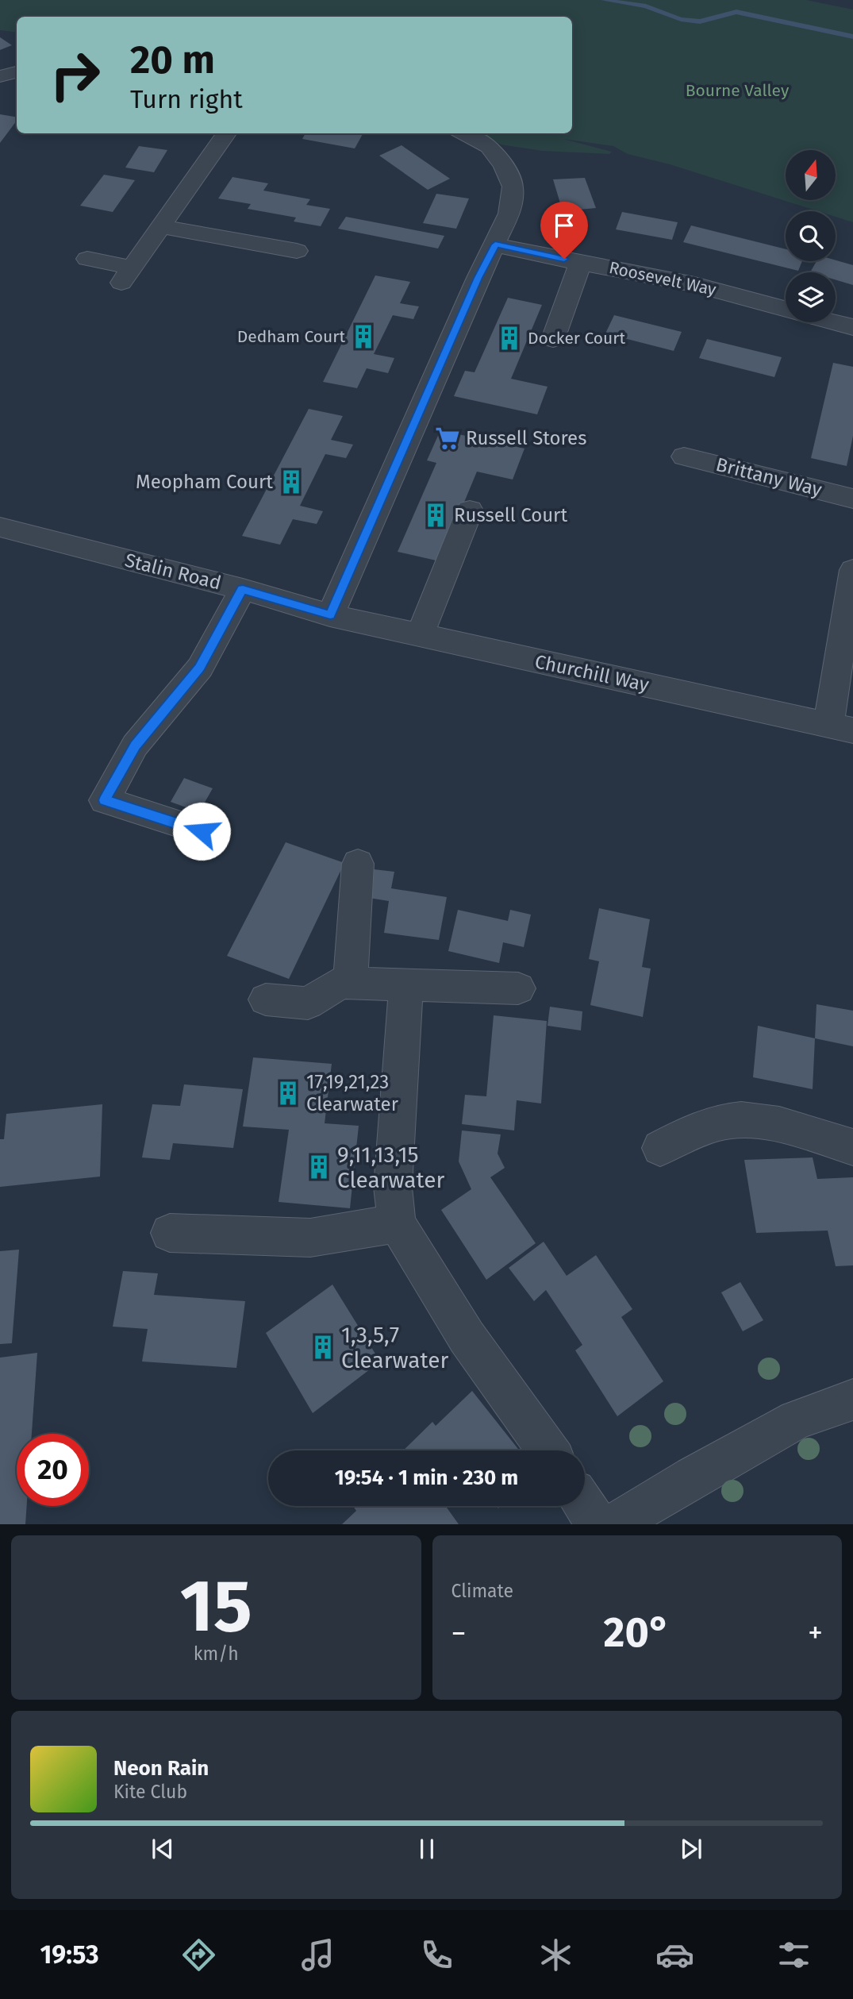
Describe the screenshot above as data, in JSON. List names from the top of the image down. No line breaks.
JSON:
{"streets":{"street":["Roosevelt Way","Brittany Way","Stalin Road","Churchill Way"]},"crossings":[["Stalin Road","Churchill Way"]],"parks":["Bourne Valley"],"places":{"building":["Dedham Court","Docker Court","Meopham Court","Russell Court","17,19,21,23 Clearwater","9,11,13,15 Clearwater","1,3,5,7 Clearwater"],"supermarket":["Russell Stores"]},"north":"top","page":{"turn":["20 m","Turn right"],"limit":"20","trip":"19:54 · 1 min · 230 m","tile":[["15","km/h"],"Climate"],"heat":["−","20°","+"],"song":["Neon Rain","Kite Club"],"tabs":"19:53"}}
